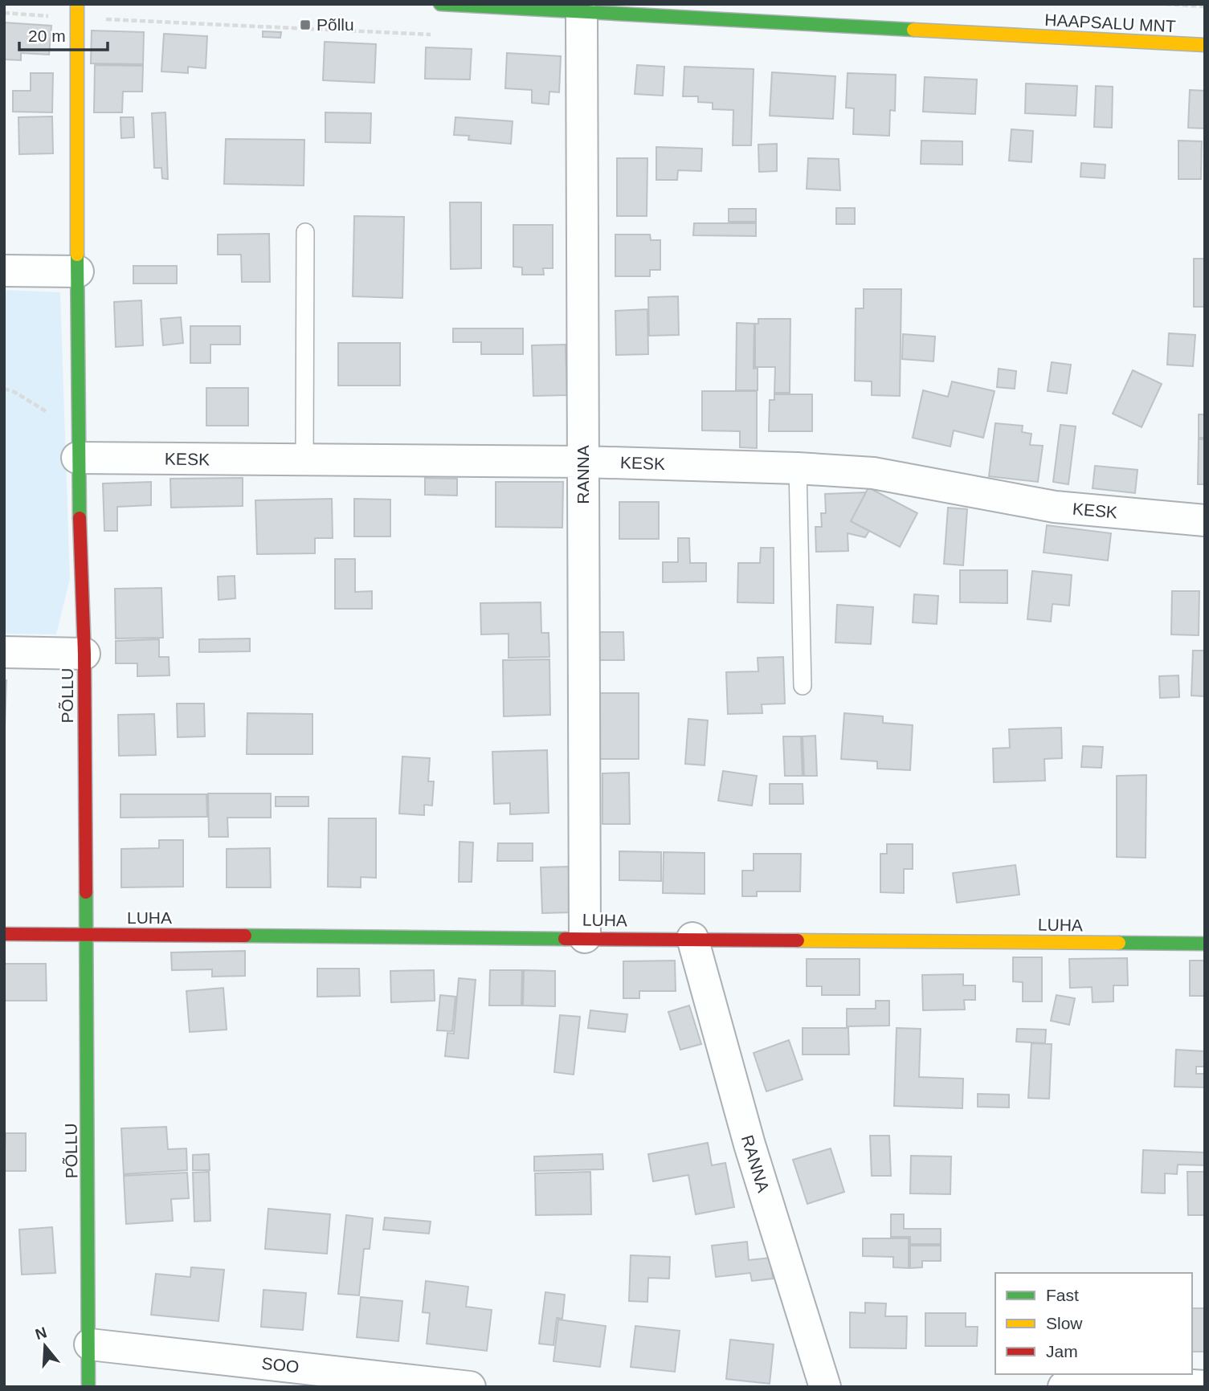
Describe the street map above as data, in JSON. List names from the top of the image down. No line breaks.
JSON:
{"streets":{"street":["HAAPSALU MNT","KESK","RANNA","PÕLLU","LUHA","SOO"]},"crossings":[["HAAPSALU MNT","RANNA"],["KESK","RANNA"],["KESK","PÕLLU"],["RANNA","LUHA"],["PÕLLU","LUHA"],["PÕLLU","SOO"]],"places":{"transit":["Põllu"]},"legend":["Fast","Slow","Jam"],"scale_bar":"20 m","north":"top"}
